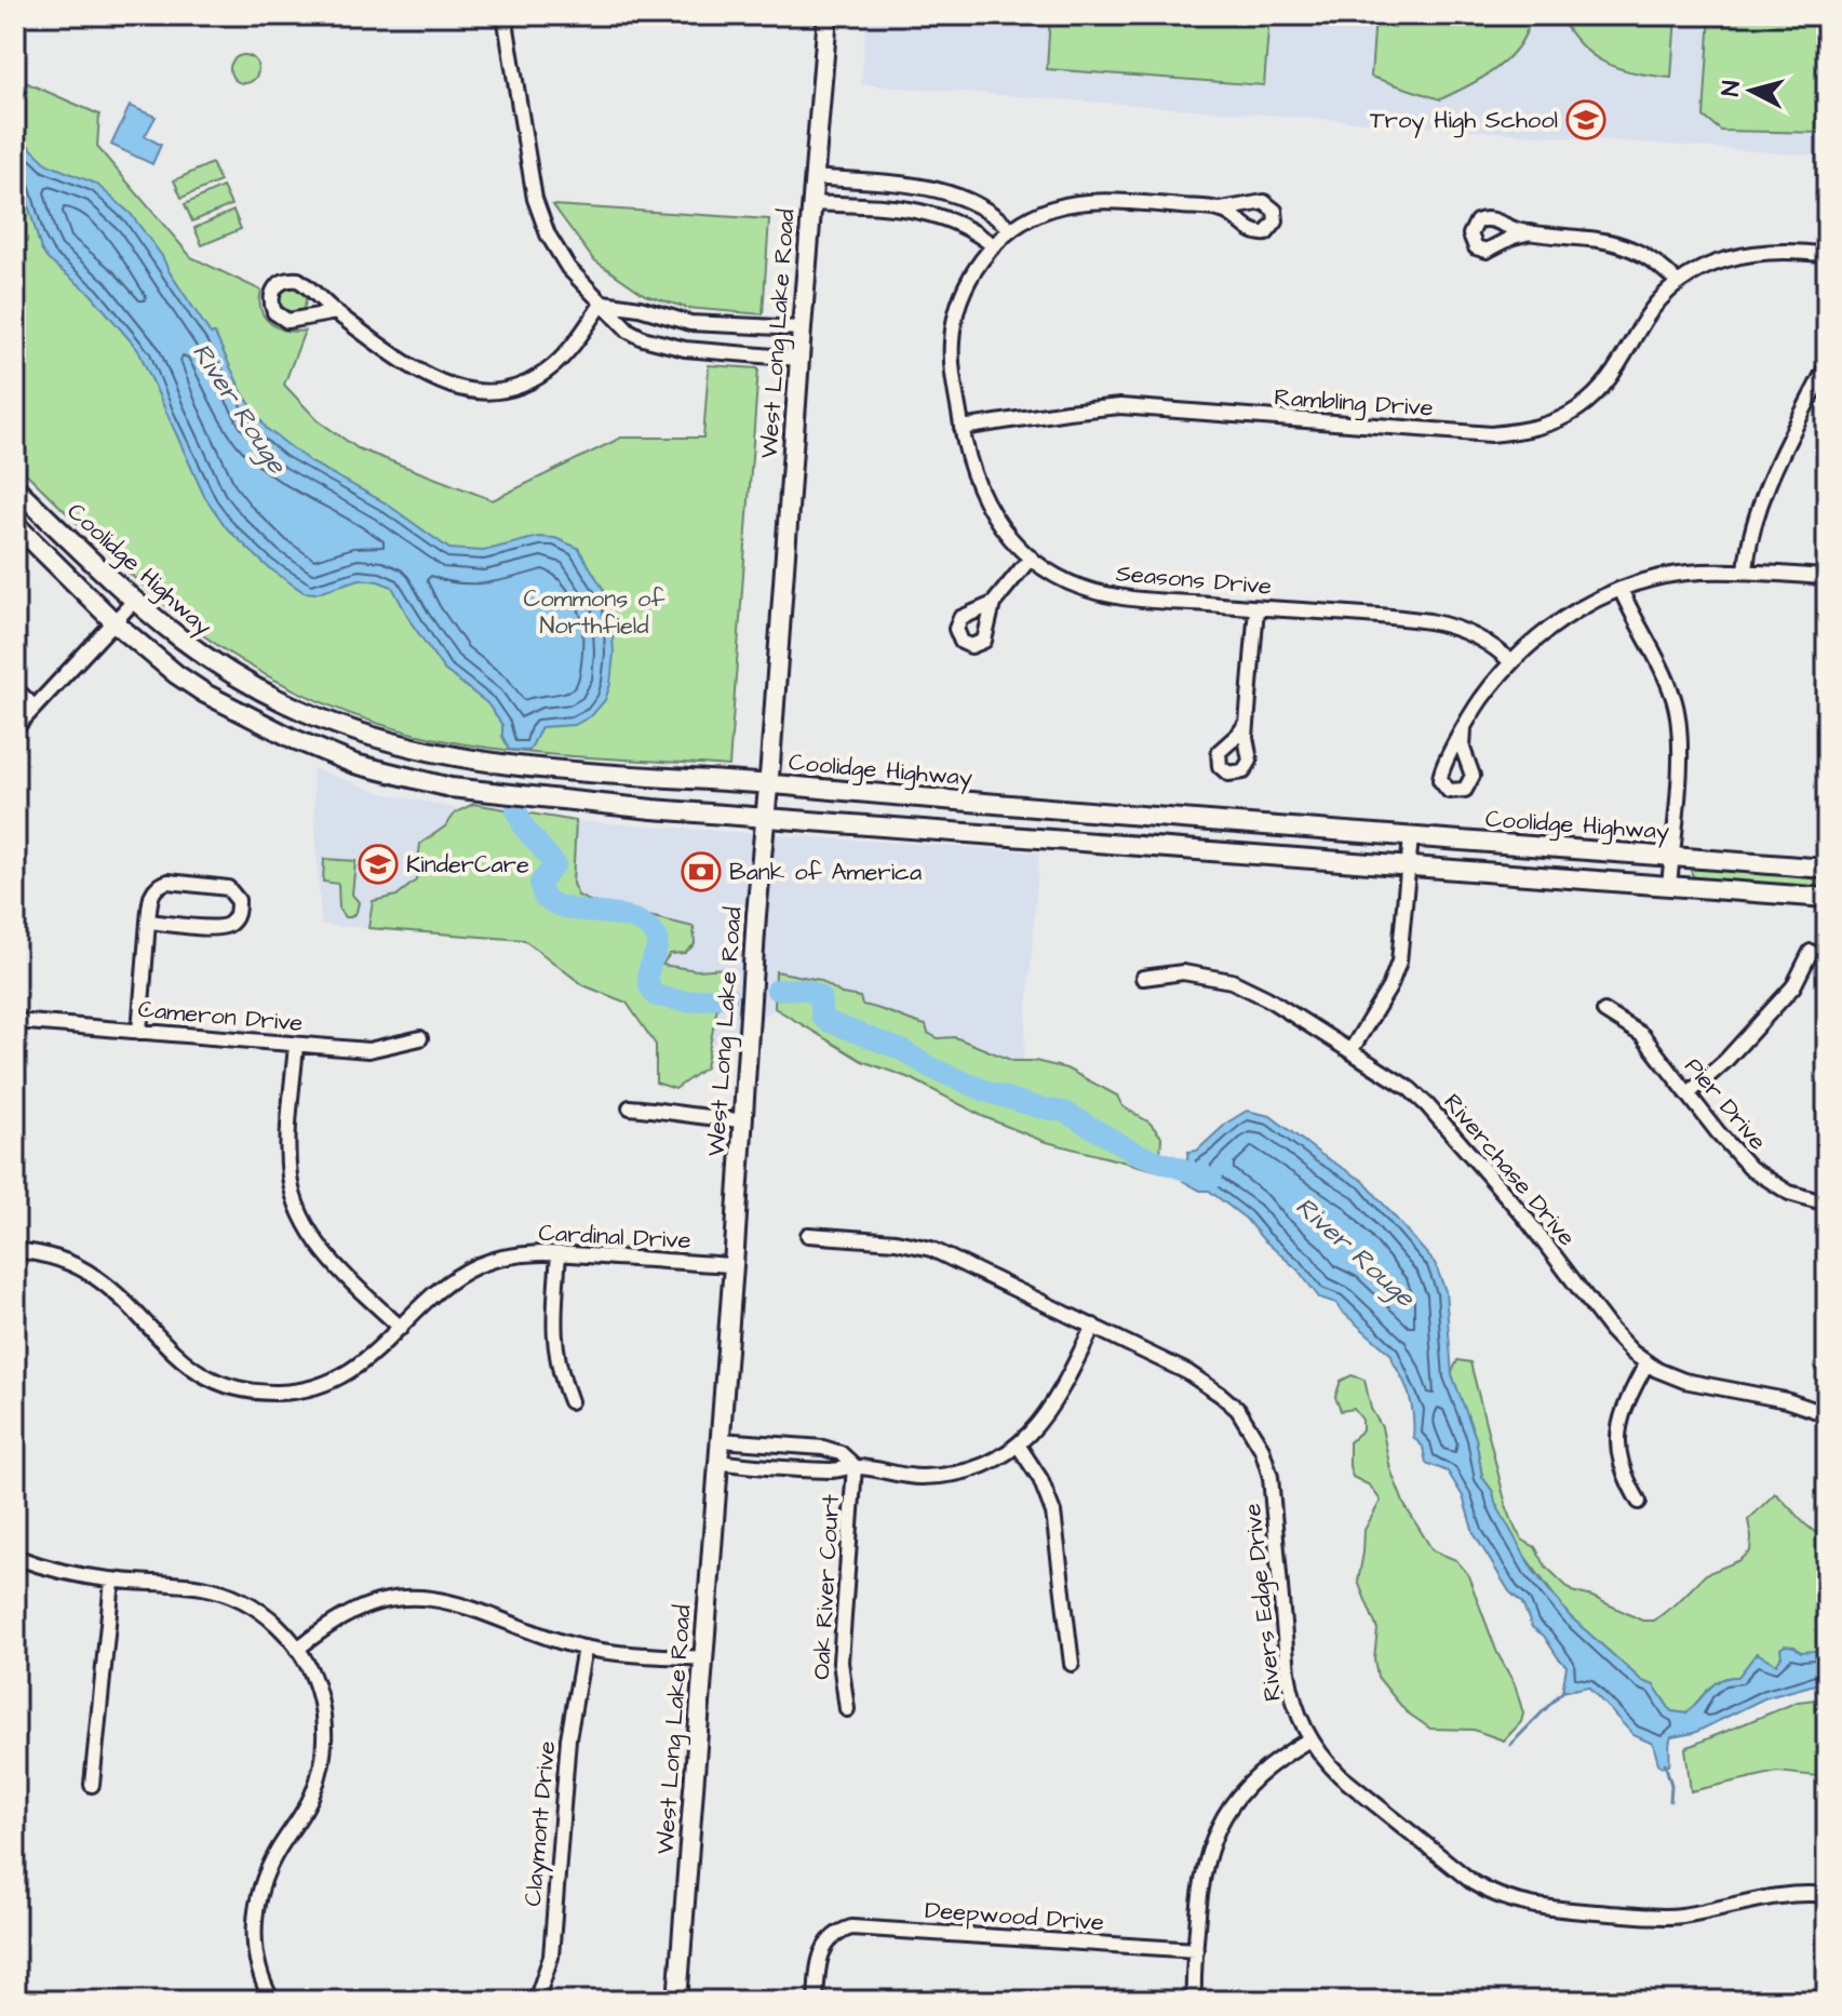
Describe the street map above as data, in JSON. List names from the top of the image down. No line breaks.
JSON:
{"streets":{"main road":["West Long Lake Road","Coolidge Highway"],"street":["Rambling Drive","Seasons Drive","Cameron Drive","Pier Drive","Riverchase Drive","Cardinal Drive","Oak River Court","Rivers Edge Drive","Claymont Drive","Deepwood Drive"]},"crossings":[["West Long Lake Road","Coolidge Highway"],["West Long Lake Road","Cardinal Drive"],["Rambling Drive","Seasons Drive"]],"water":["River Rouge"],"parks":["Commons of Northfield"],"places":{"school or university":["Troy High School","KinderCare"],"bank":["Bank of America"]},"north":"left"}
